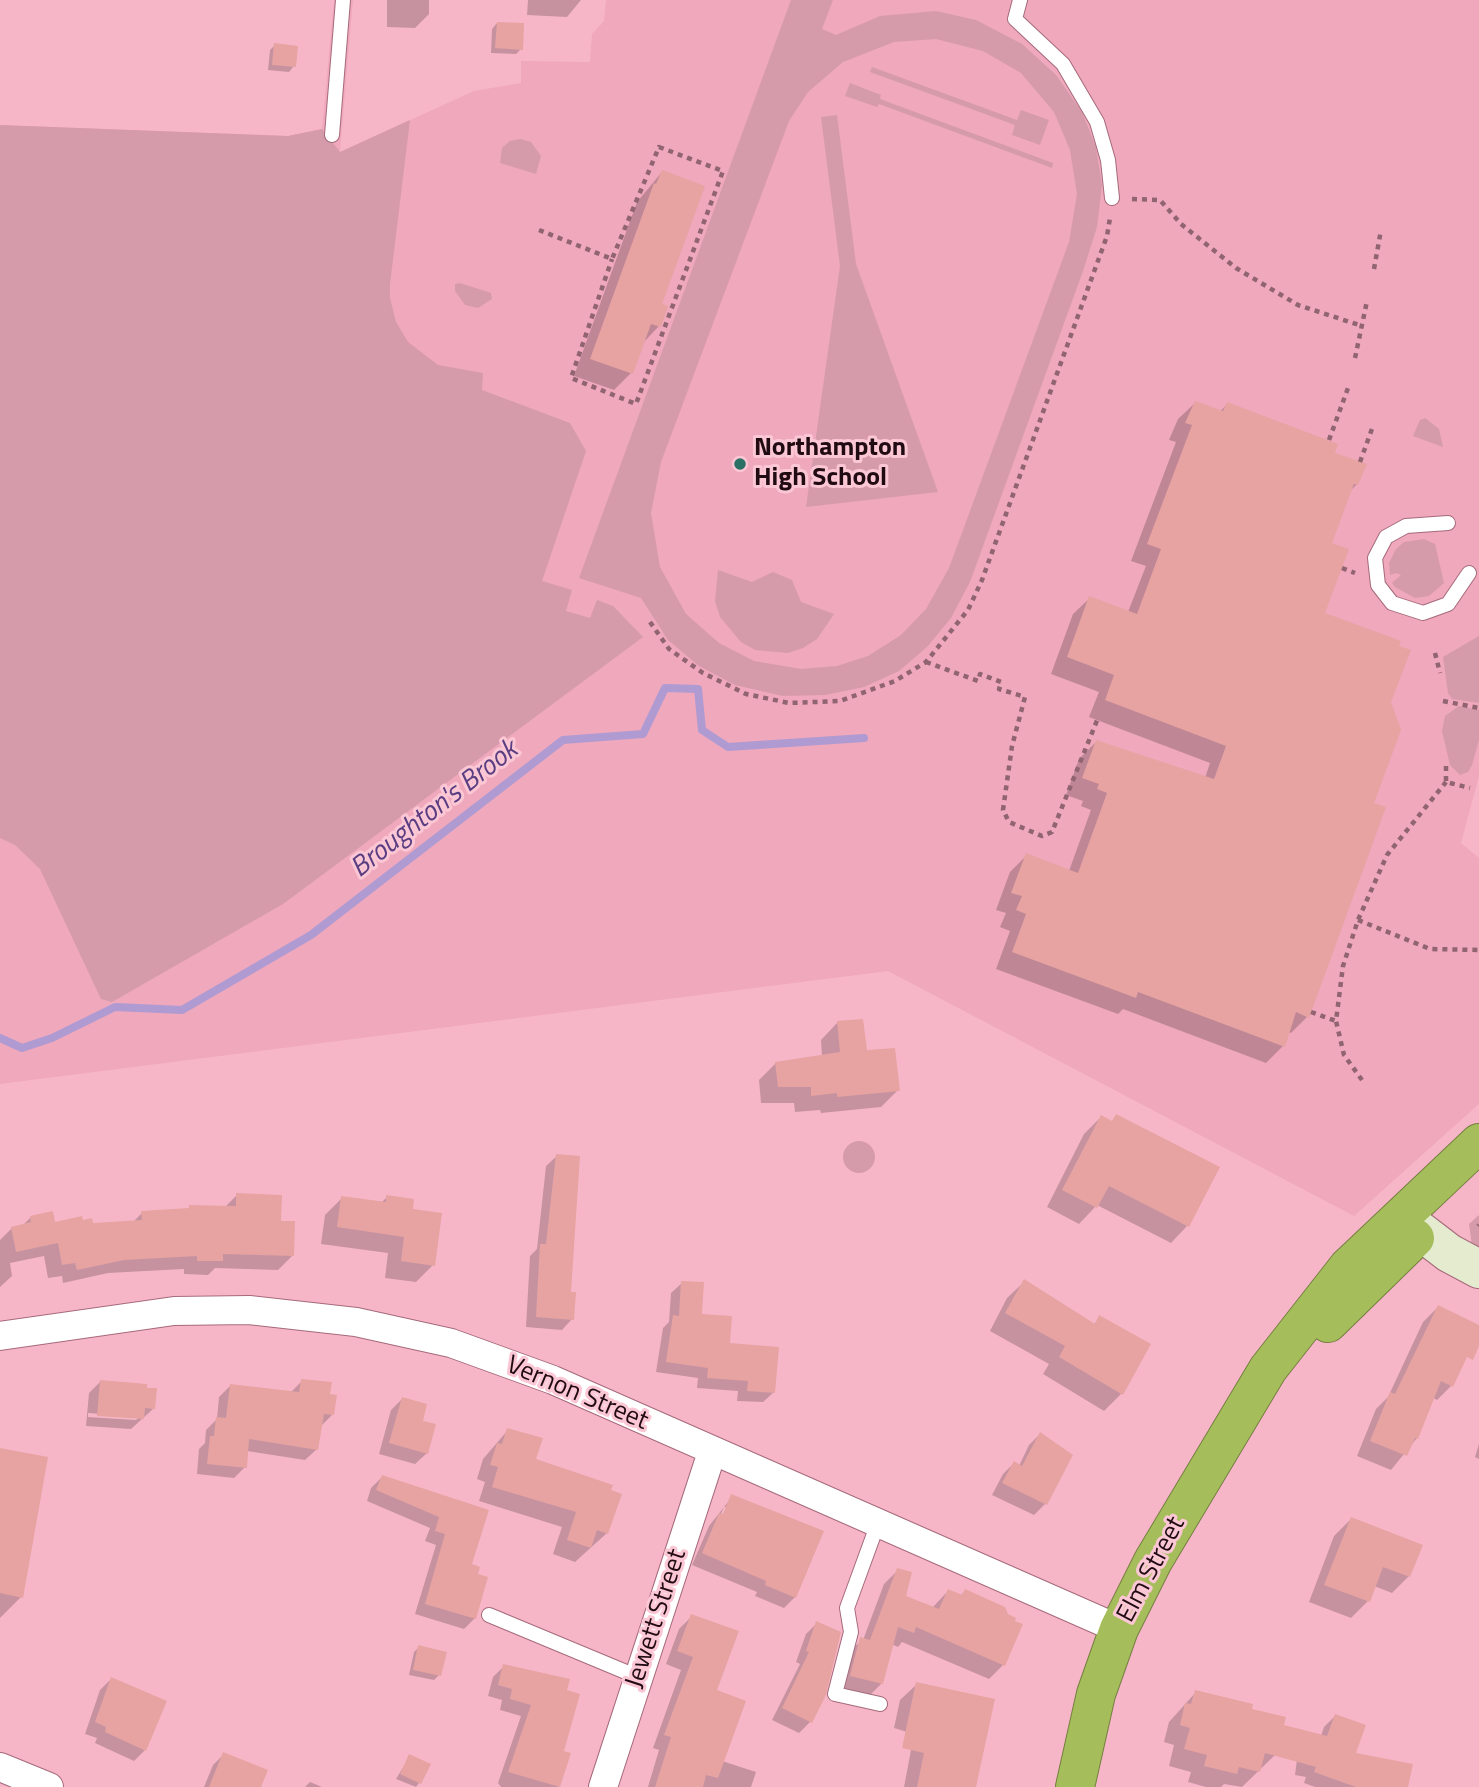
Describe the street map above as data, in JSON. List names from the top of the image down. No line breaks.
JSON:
{"streets":{"highway":["Elm Street"],"street":["Vernon Street","Jewett Street"]},"crossings":[["Vernon Street","Elm Street"],["Vernon Street","Jewett Street"]],"water":["Broughton's Brook"],"places":["Northampton High School"]}
